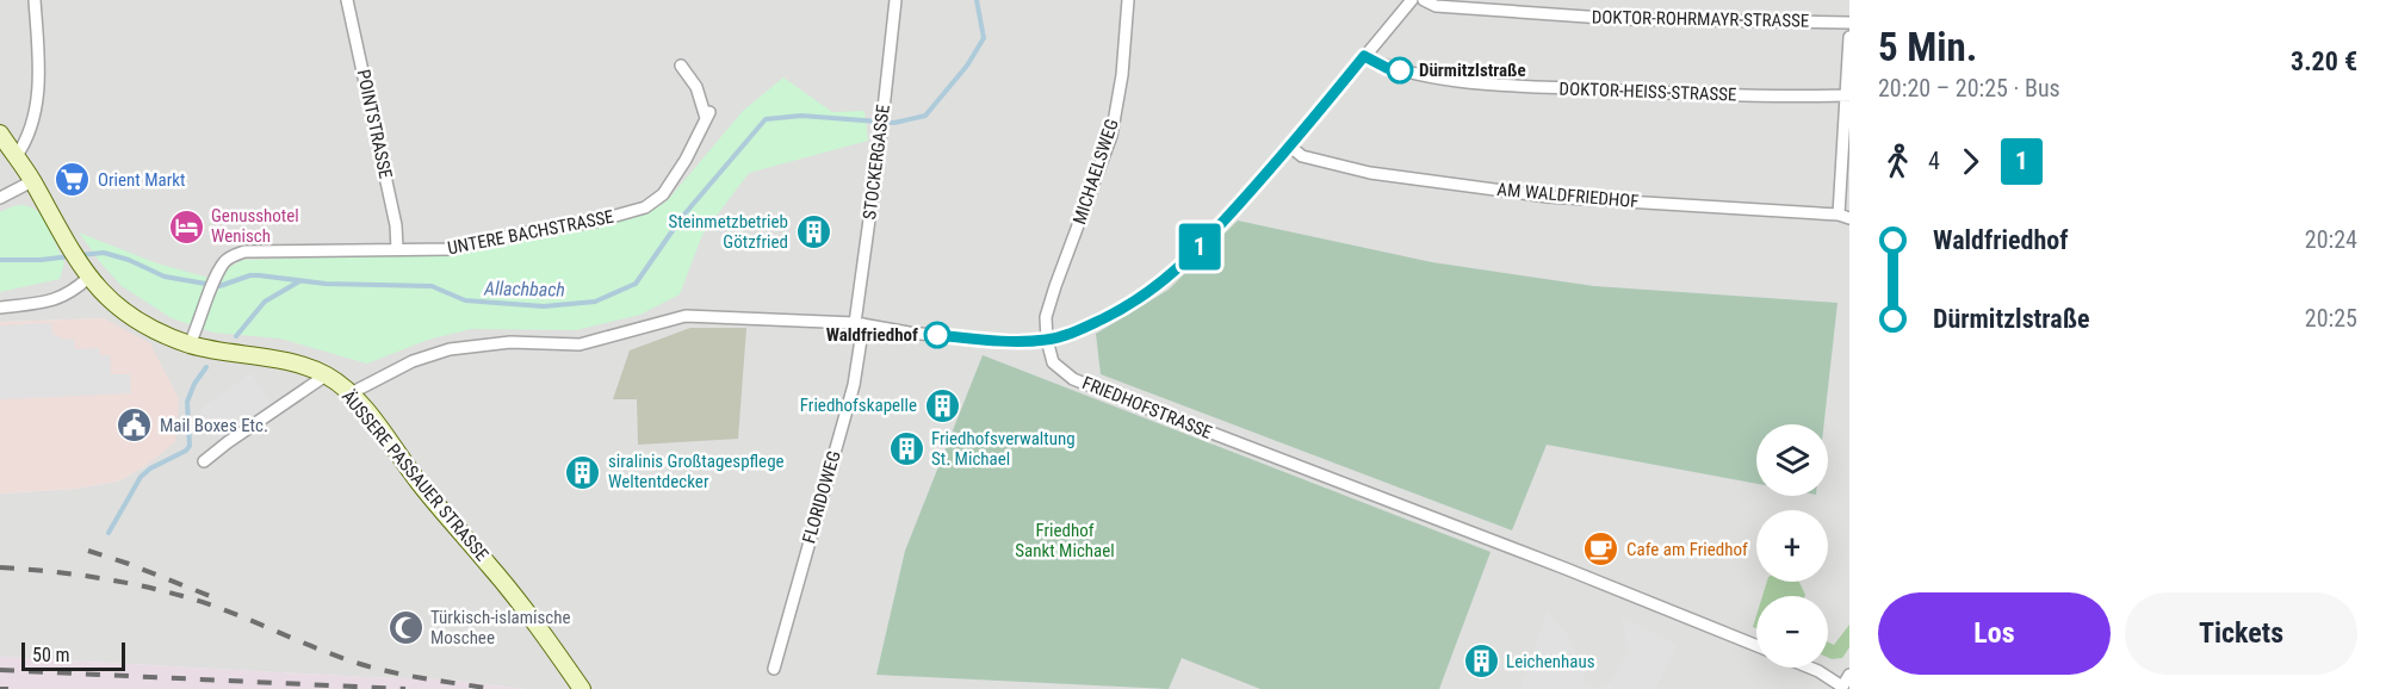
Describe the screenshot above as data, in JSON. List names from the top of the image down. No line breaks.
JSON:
{"streets":{"main road":["ÄUSSERE PASSAUER STRASSE"],"street":["DOKTOR-ROHRMAYR-STRASSE","DOKTOR-HEISS-STRASSE","POINTSTRASSE","STOCKERGASSE","MICHAELSWEG","AM WALDFRIEDHOF","UNTERE BACHSTRASSE","FRIEDHOFSTRASSE","FLORIDOWEG"]},"crossings":[["POINTSTRASSE","UNTERE BACHSTRASSE"],["STOCKERGASSE","FLORIDOWEG"],["MICHAELSWEG","FRIEDHOFSTRASSE"],["UNTERE BACHSTRASSE","ÄUSSERE PASSAUER STRASSE"]],"water":["Allachbach"],"parks":["Friedhof Sankt Michael"],"places":{"other":["Dürmitzlstraße","Waldfriedhof"],"supermarket":["Orient Markt"],"hotel":["Genusshotel Wenisch"],"building":["Steinmetzbetrieb Götzfried","Friedhofskapelle","Friedhofsverwaltung St. Michael","siralinis Großtagespflege Weltentdecker","Leichenhaus"],"public building":["Mail Boxes Etc."],"cafe":["Cafe am Friedhof"],"mosque":["Türkisch-islamische Moschee"]},"lines":["bus line 1"],"scale_bar":"50 m","page":{"on_map":"1","heading":["5 Min.","20:20 – 20:25 · Bus","3.20 €"],"legs":["4","1"],"list":[{"name":"Waldfriedhof","value":"20:24"},{"name":"Dürmitzlstraße","value":"20:25"}],"map_buttons":["+","−"],"buttons":["Los","Tickets"],"scale":"50 m"}}
